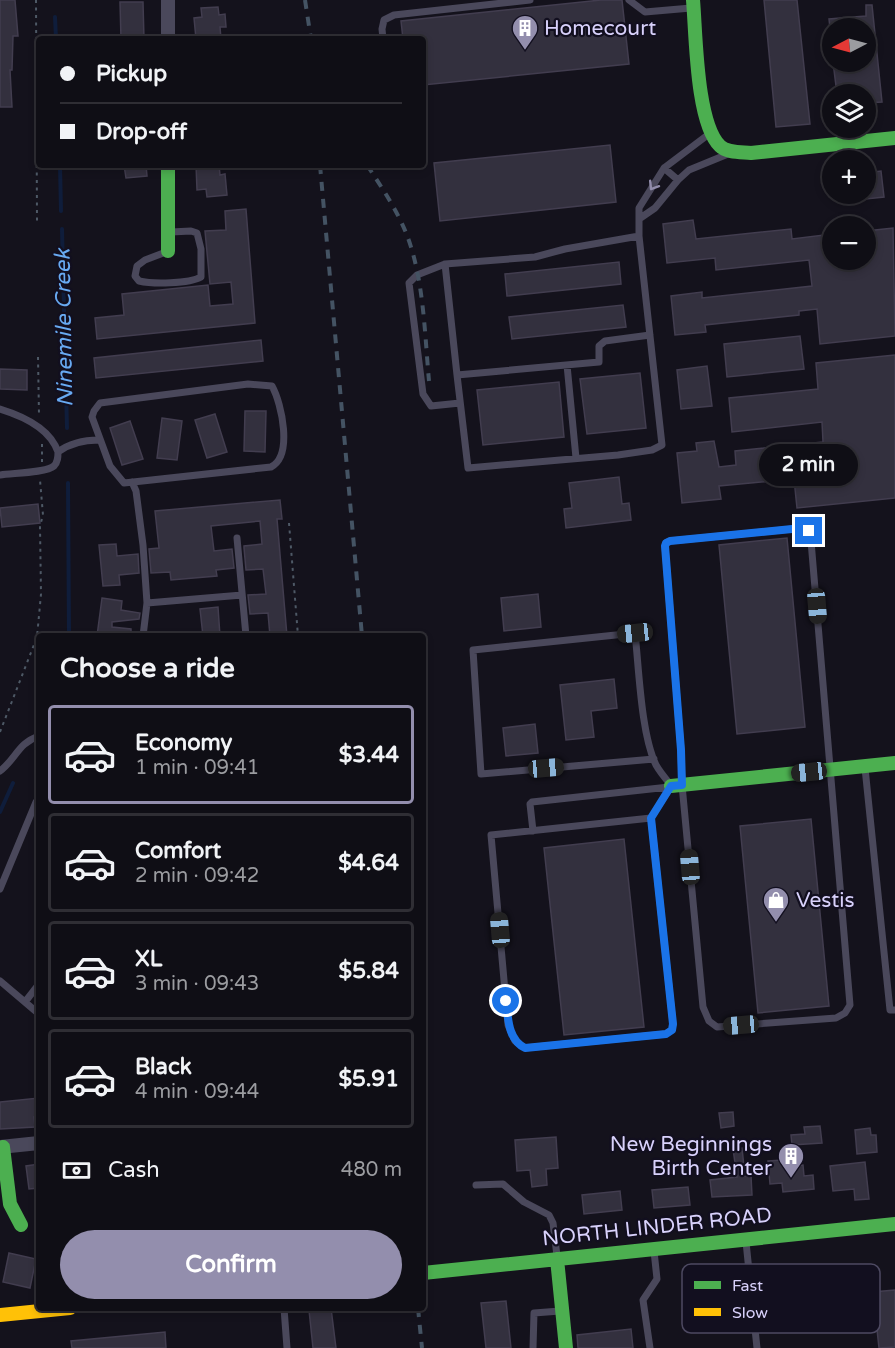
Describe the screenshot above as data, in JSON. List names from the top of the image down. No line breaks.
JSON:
{"streets":{"street":["NORTH LINDER ROAD"]},"water":["Ninemile Creek"],"places":{"building":["Homecourt","New Beginnings Birth Center"],"shop":["Vestis"]},"legend":["Fast","Slow"],"north":"left","page":{"map_buttons":["+","−"],"banner":["Pickup","Drop-off"],"bubble":"2 min","heading":"Choose a ride","list":[{"name":"Economy","note":"1 min · 09:41","value":"$3.44"},{"name":"Comfort","note":"2 min · 09:42","value":"$4.64"},{"name":"XL","note":"3 min · 09:43","value":"$5.84"},{"name":"Black","note":"4 min · 09:44","value":"$5.91"}],"pay":["Cash","480 m"],"buttons":"Confirm"}}
